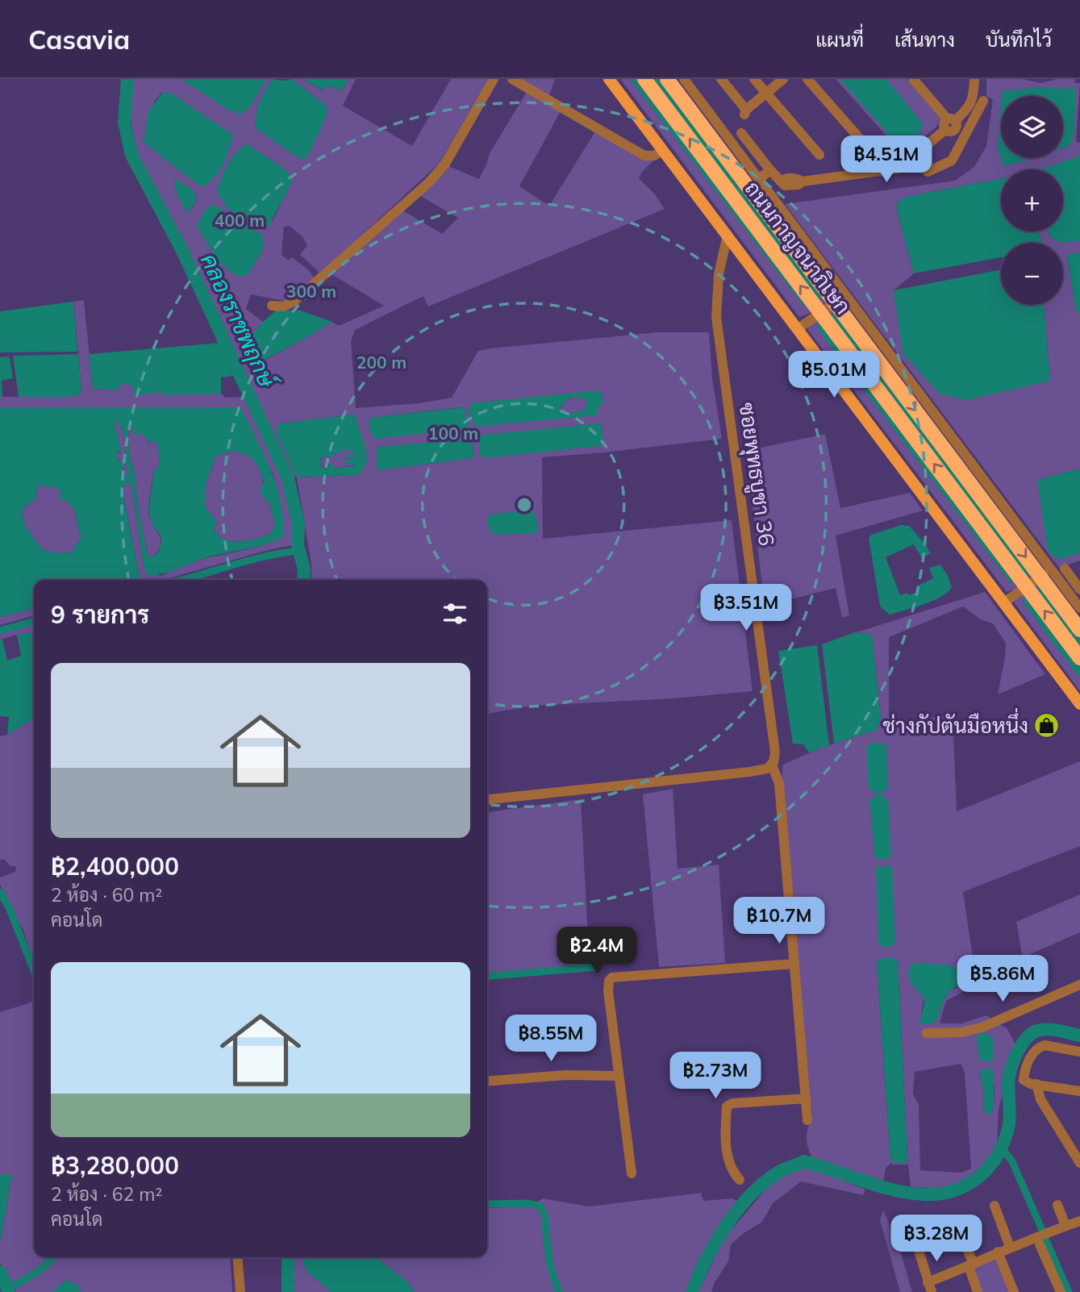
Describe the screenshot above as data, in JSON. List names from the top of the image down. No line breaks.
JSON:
{"streets":{"highway":["ถนนกาญจนาภิเษก"],"street":["ซอยพุทธบูชา 36"]},"water":["คลองราชพฤกษ์"],"places":{"shop":["ช่างกัปตันมือหนึ่ง"]},"page":{"header":"Casavia","nav":["แผนที่","เส้นทาง","บันทึกไว้"],"map_buttons":["+","−"],"price":["฿4.51M","฿5.01M","฿3.51M","฿10.7M","฿2.4M","฿5.86M","฿8.55M","฿2.73M","฿3.28M"],"heading":"9 รายการ","list":[{"name":"฿2,400,000","note":"2 ห้อง · 60 m² · คอนโด"},{"name":"฿3,280,000","note":"2 ห้อง · 62 m² · คอนโด"}]},"rings":["400 m","300 m","200 m","100 m"]}
